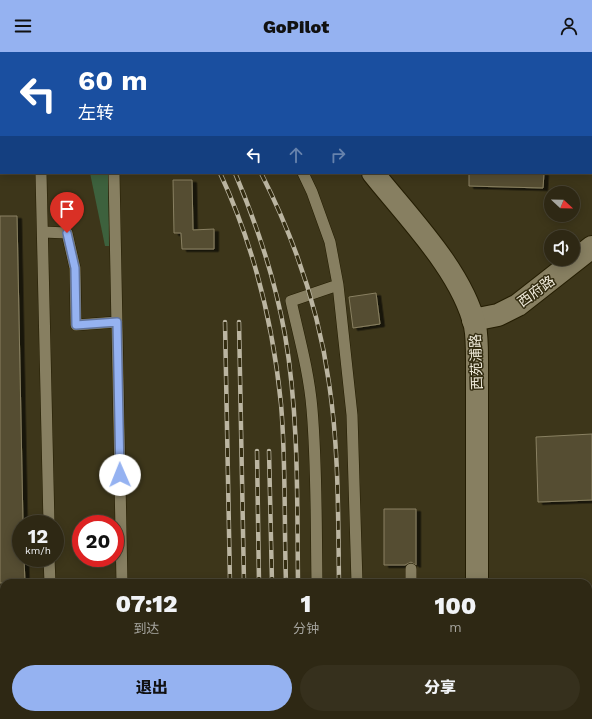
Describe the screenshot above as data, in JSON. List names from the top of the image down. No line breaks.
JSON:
{"streets":{"street":["西府路","西苑浦路"]},"crossings":[["西府路","西苑浦路"]],"north":"right","page":{"header":"GoPilot","turn":["60 m","左转"],"speed":"12 km/h","limit":"20","eta":["07:12","到达","1","分钟","100","m"],"buttons":["退出","分享"]}}
